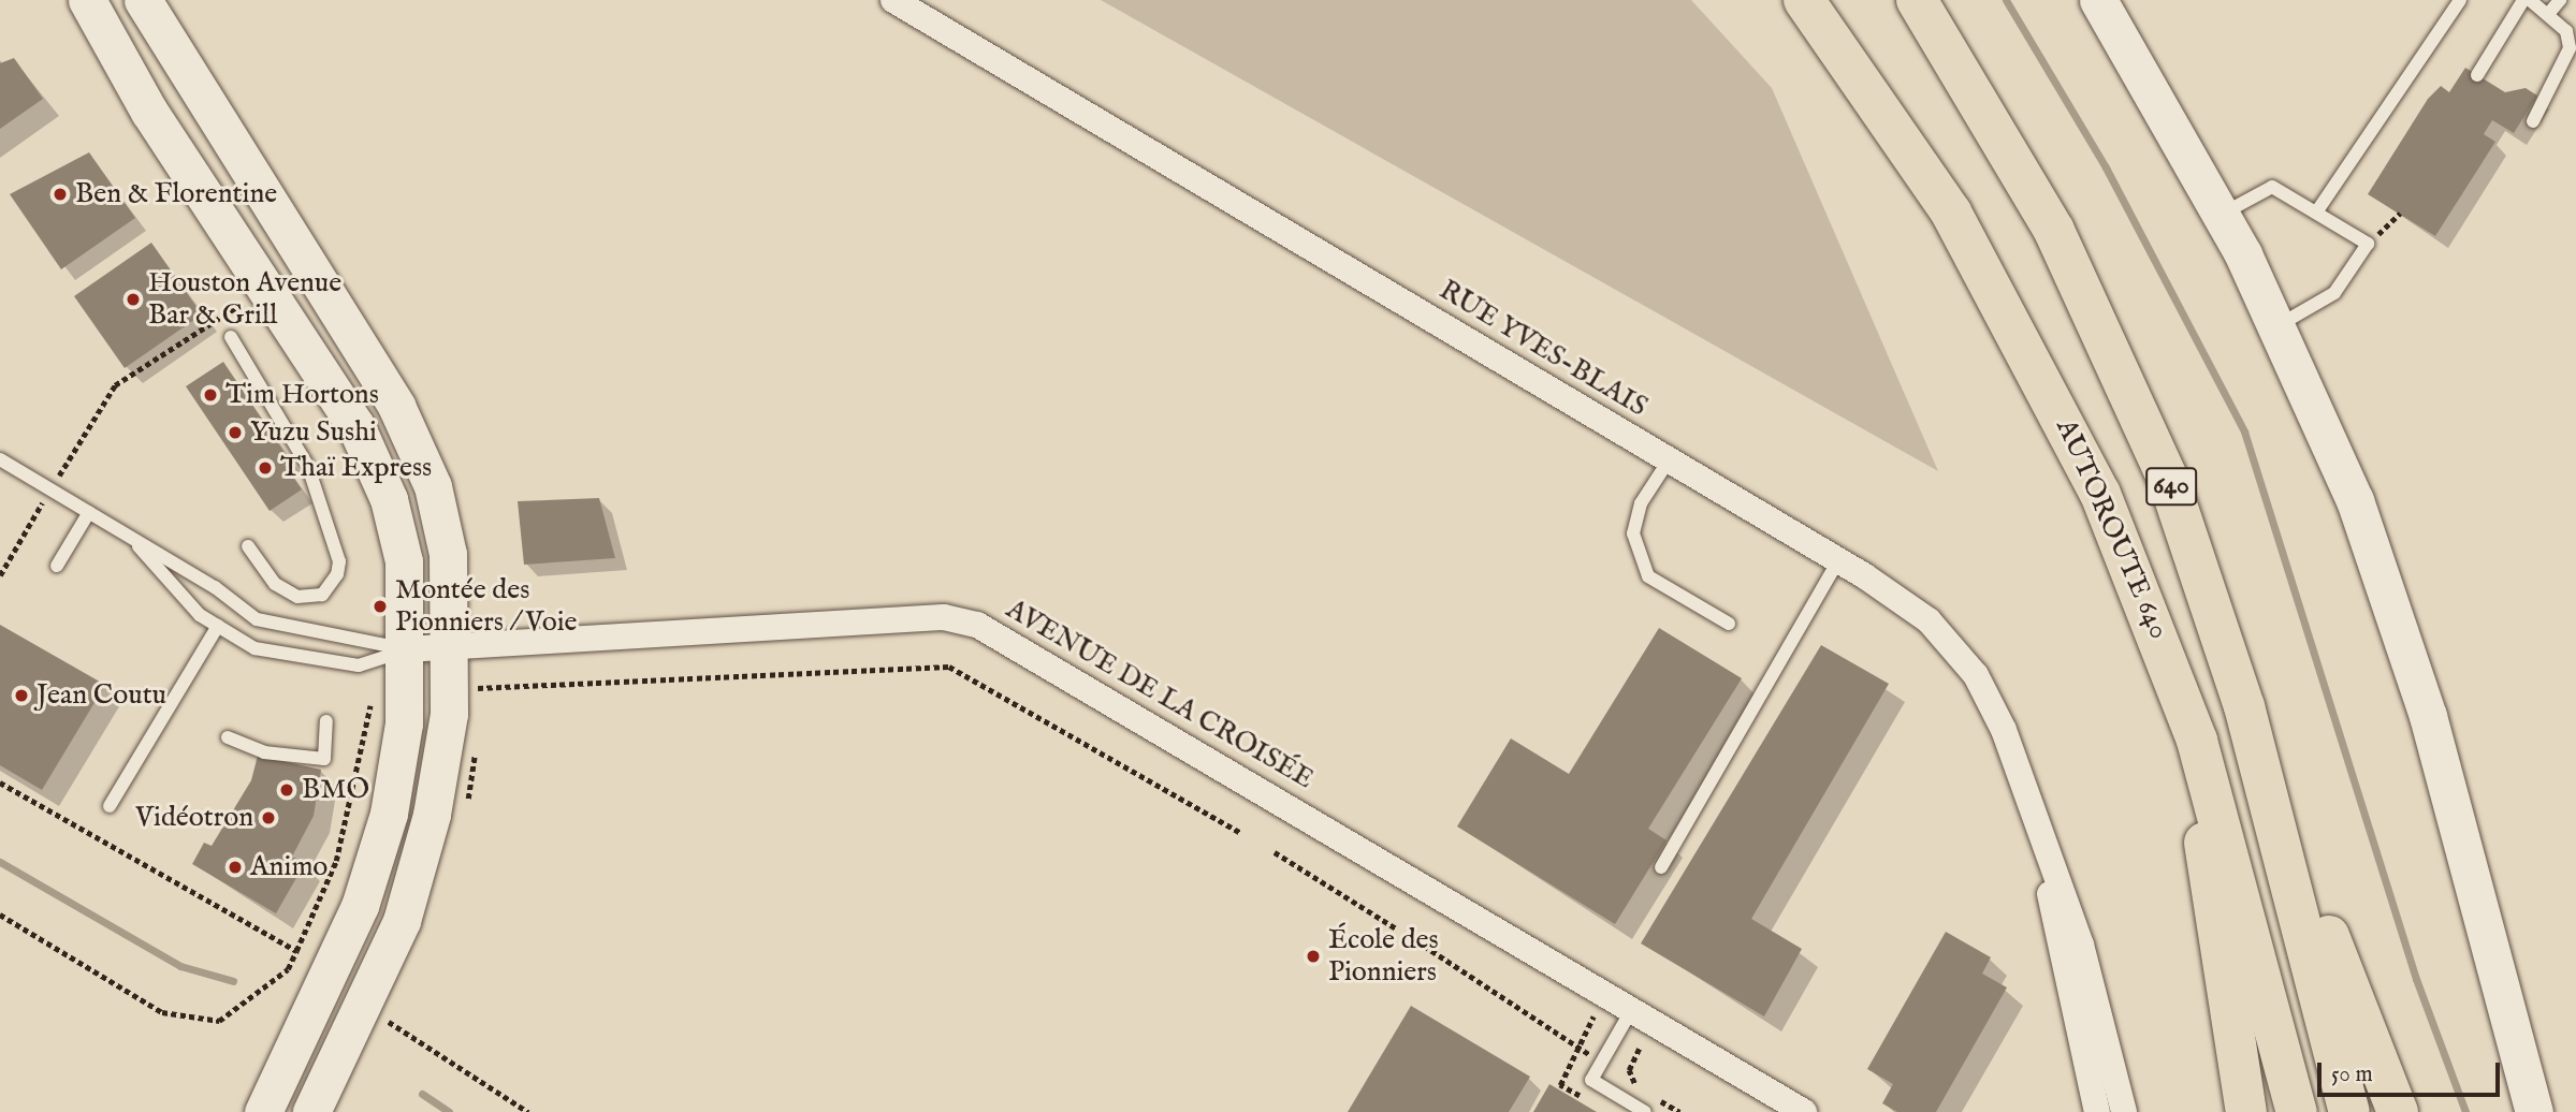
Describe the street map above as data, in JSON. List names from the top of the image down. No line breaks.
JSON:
{"streets":{"highway":["640","AUTOROUTE 640"],"street":["RUE YVES-BLAIS","AVENUE DE LA CROISÉE"]},"places":["Ben & Florentine","Houston Avenue Bar & Grill","Tim Hortons","Yuzu Sushi","Thaï Express","Montée des Pionniers / Voie","Jean Coutu","BMO","Vidéotron","Animo","École des Pionniers"],"scale_bar":"50 m"}
